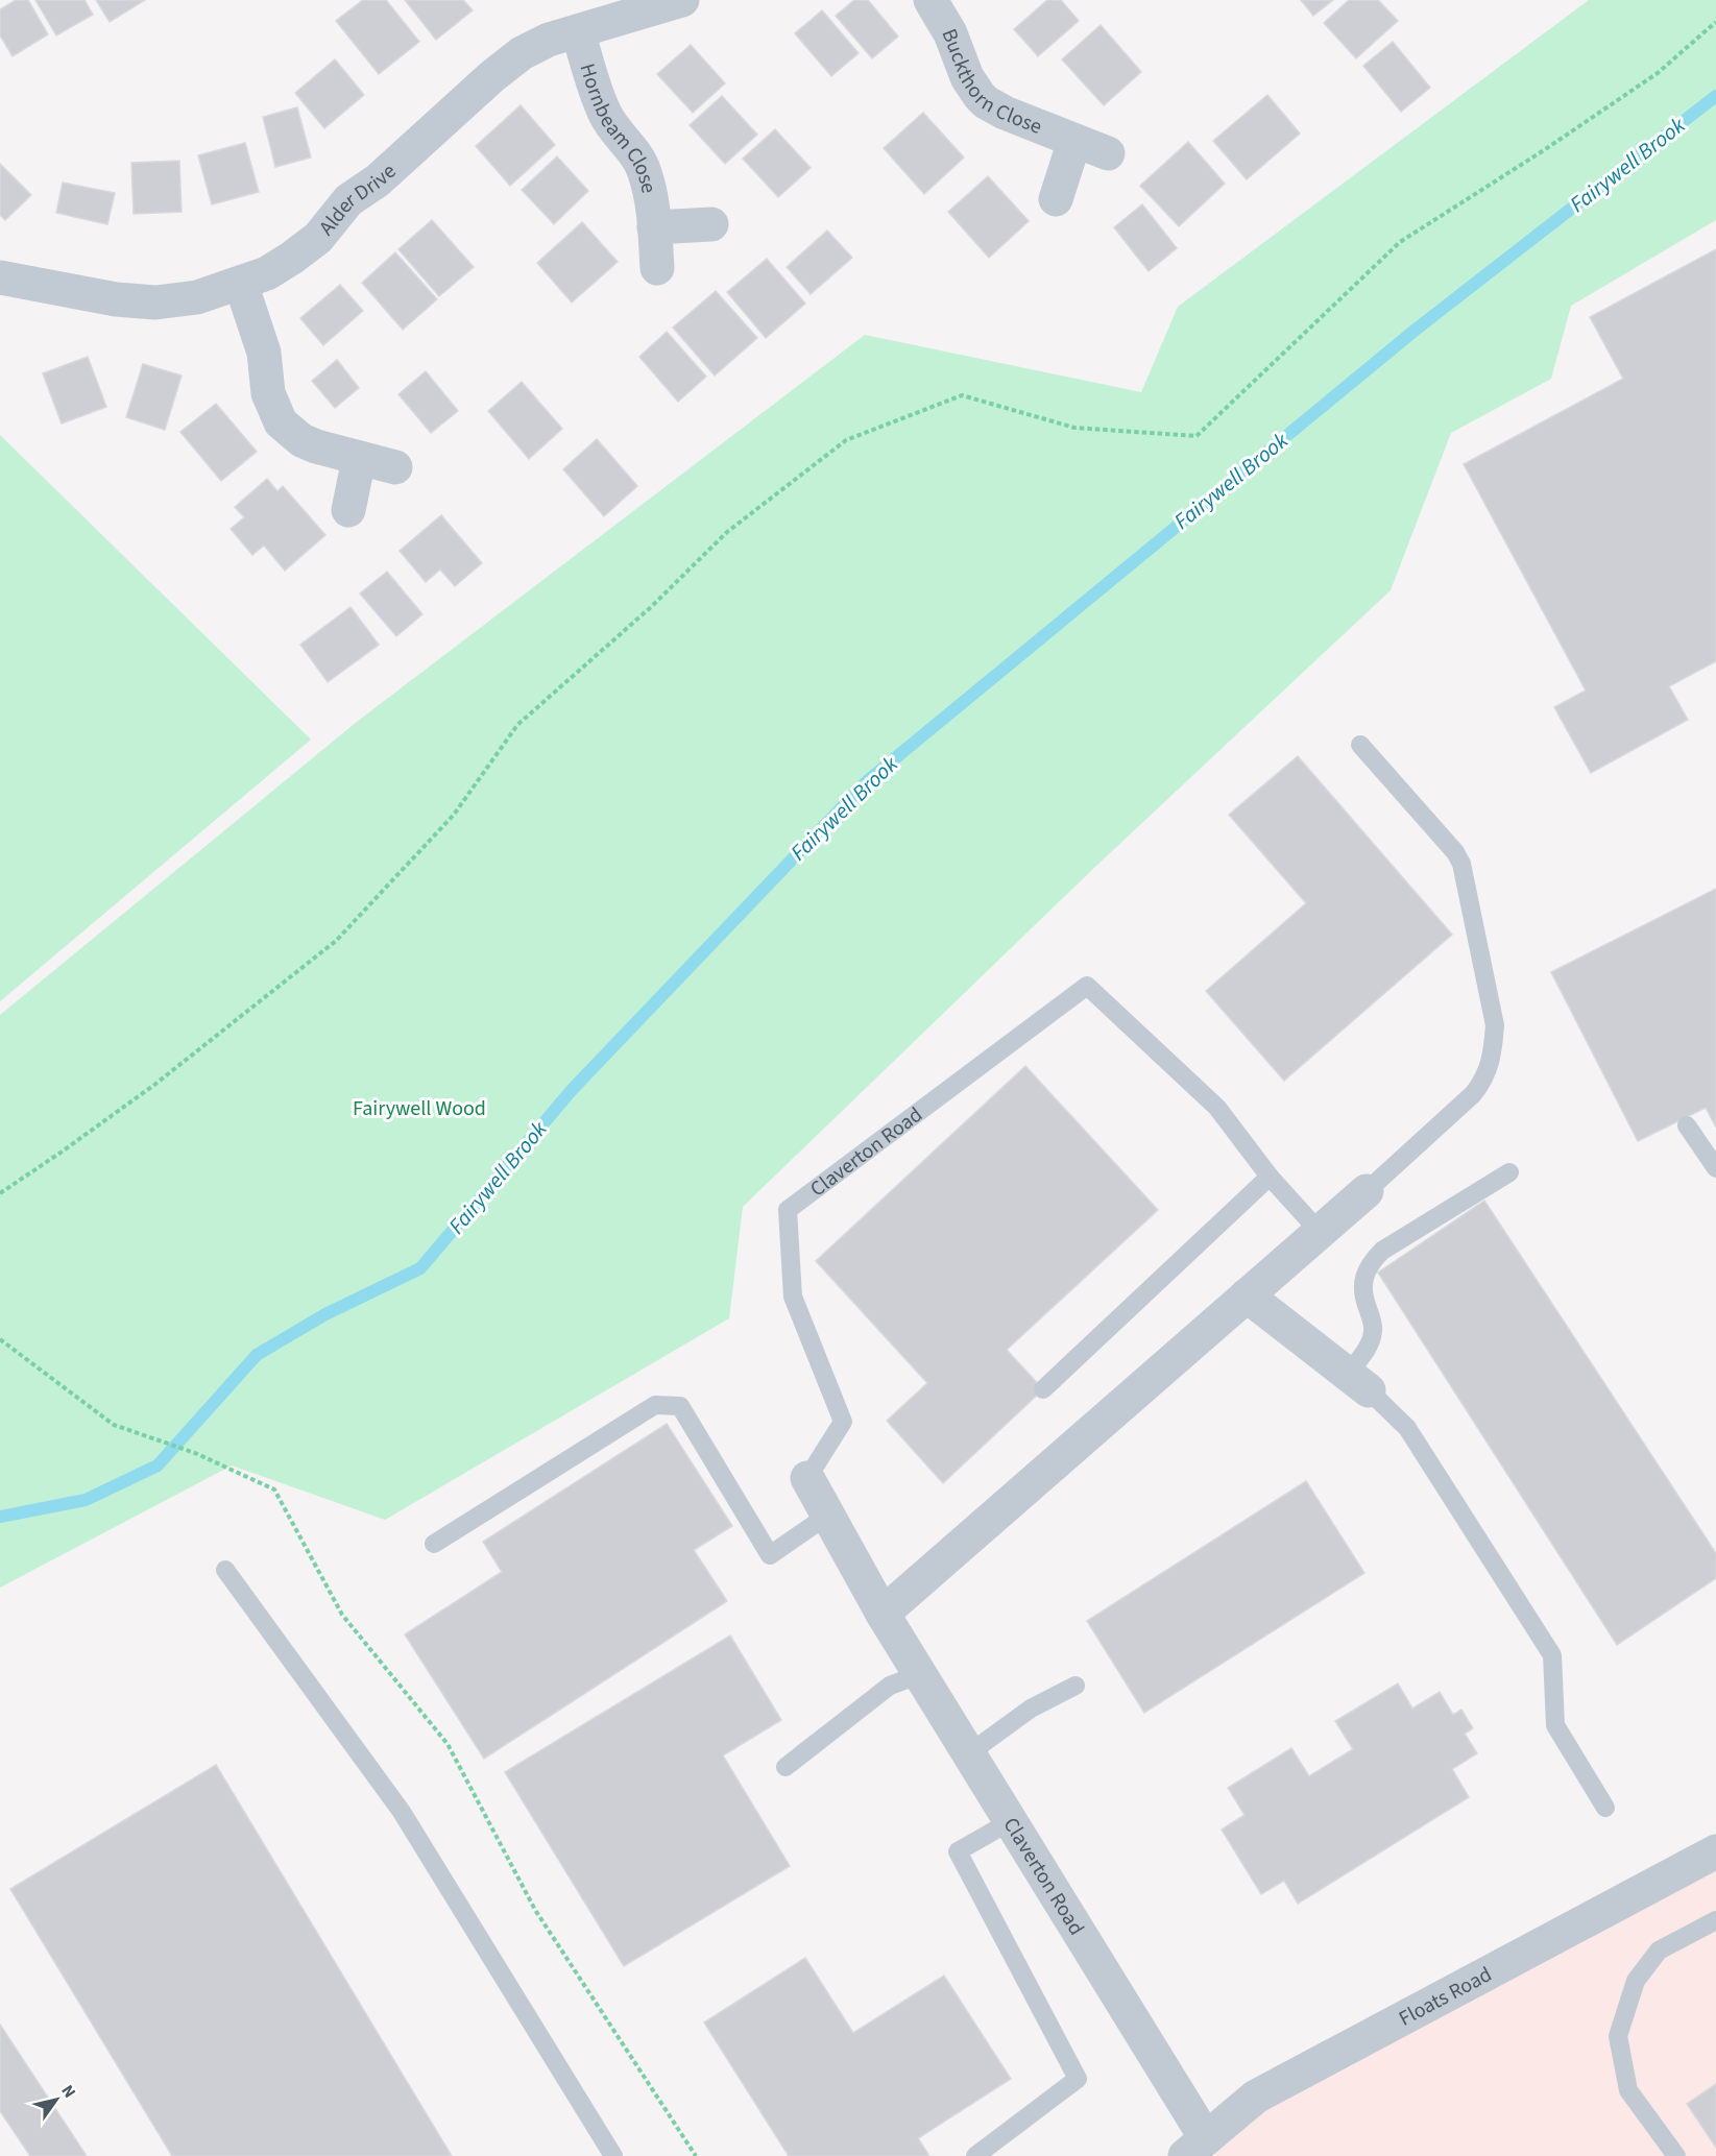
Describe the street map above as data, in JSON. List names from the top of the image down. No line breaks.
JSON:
{"streets":{"street":["Buckthorn Close","Hornbeam Close","Alder Drive","Claverton Road","Floats Road"]},"crossings":[["Hornbeam Close","Alder Drive"],["Claverton Road","Floats Road"]],"water":["Fairywell Brook"],"parks":["Fairywell Wood"],"north":"top right"}
